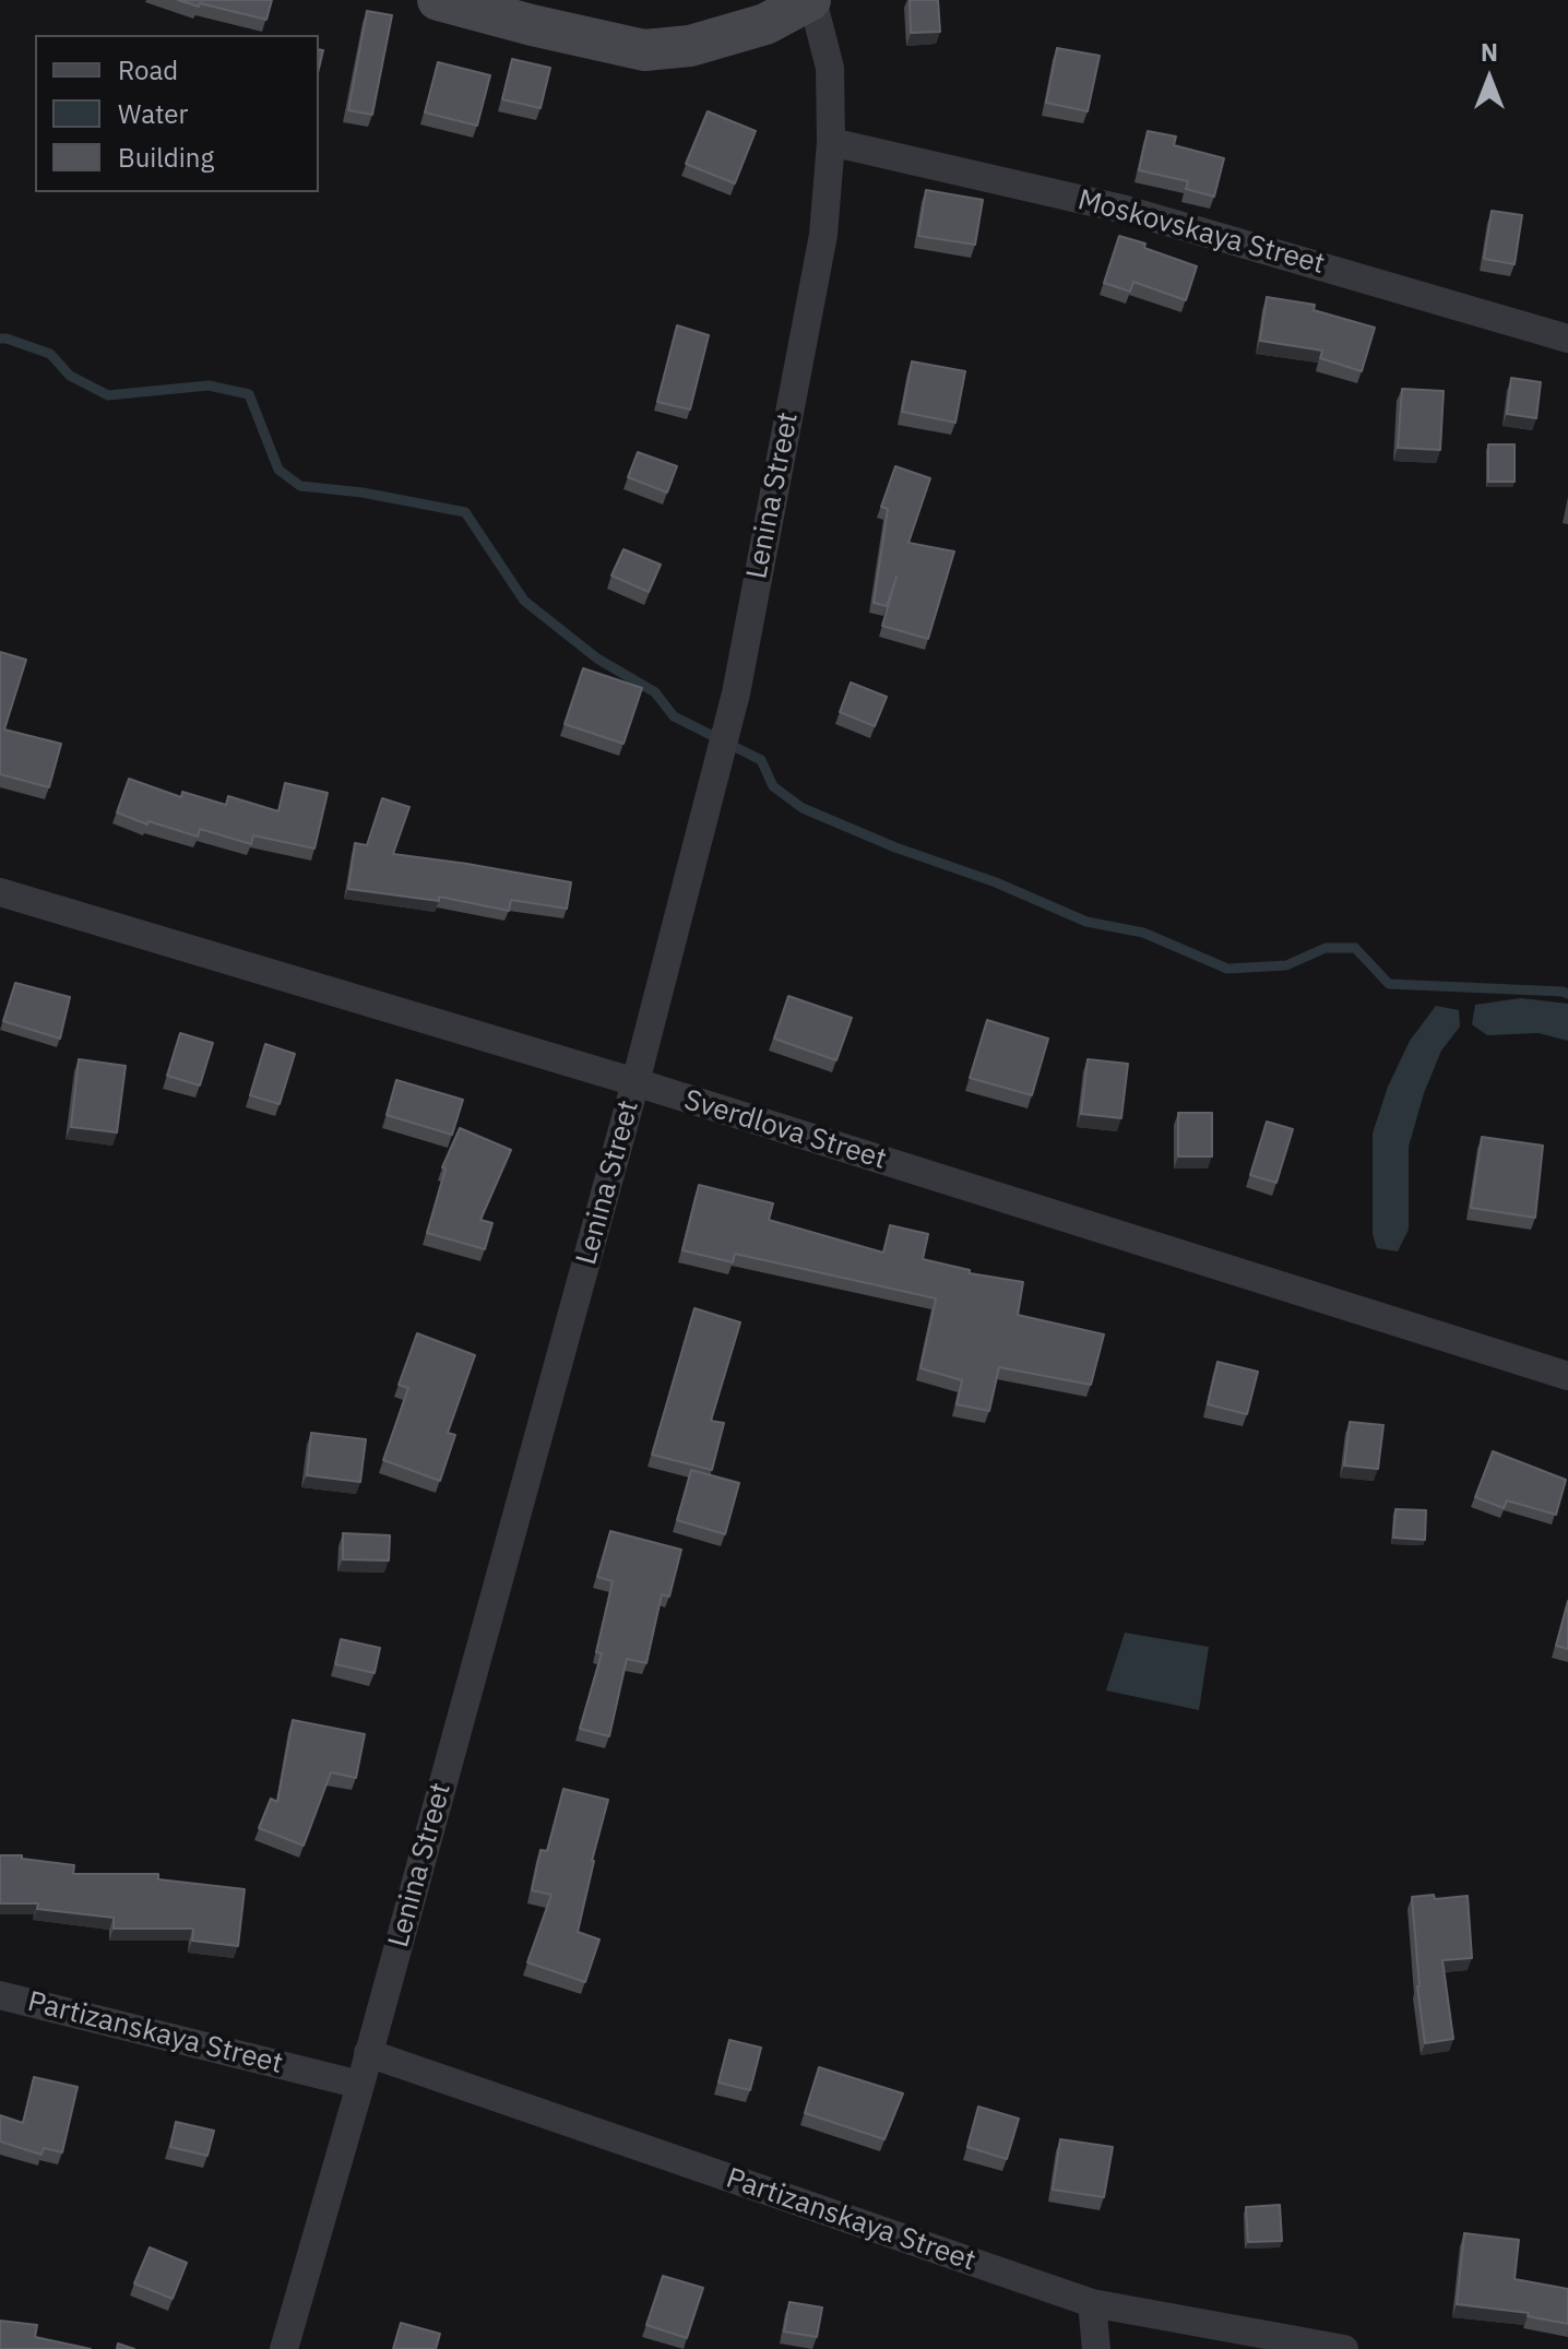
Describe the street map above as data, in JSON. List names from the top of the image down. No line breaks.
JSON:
{"streets":{"street":["Moskovskaya Street","Lenina Street","Sverdlova Street","Partizanskaya Street"]},"crossings":[["Moskovskaya Street","Lenina Street"],["Lenina Street","Sverdlova Street"],["Lenina Street","Partizanskaya Street"]],"legend":["Road","Water","Building"],"north":"top"}
